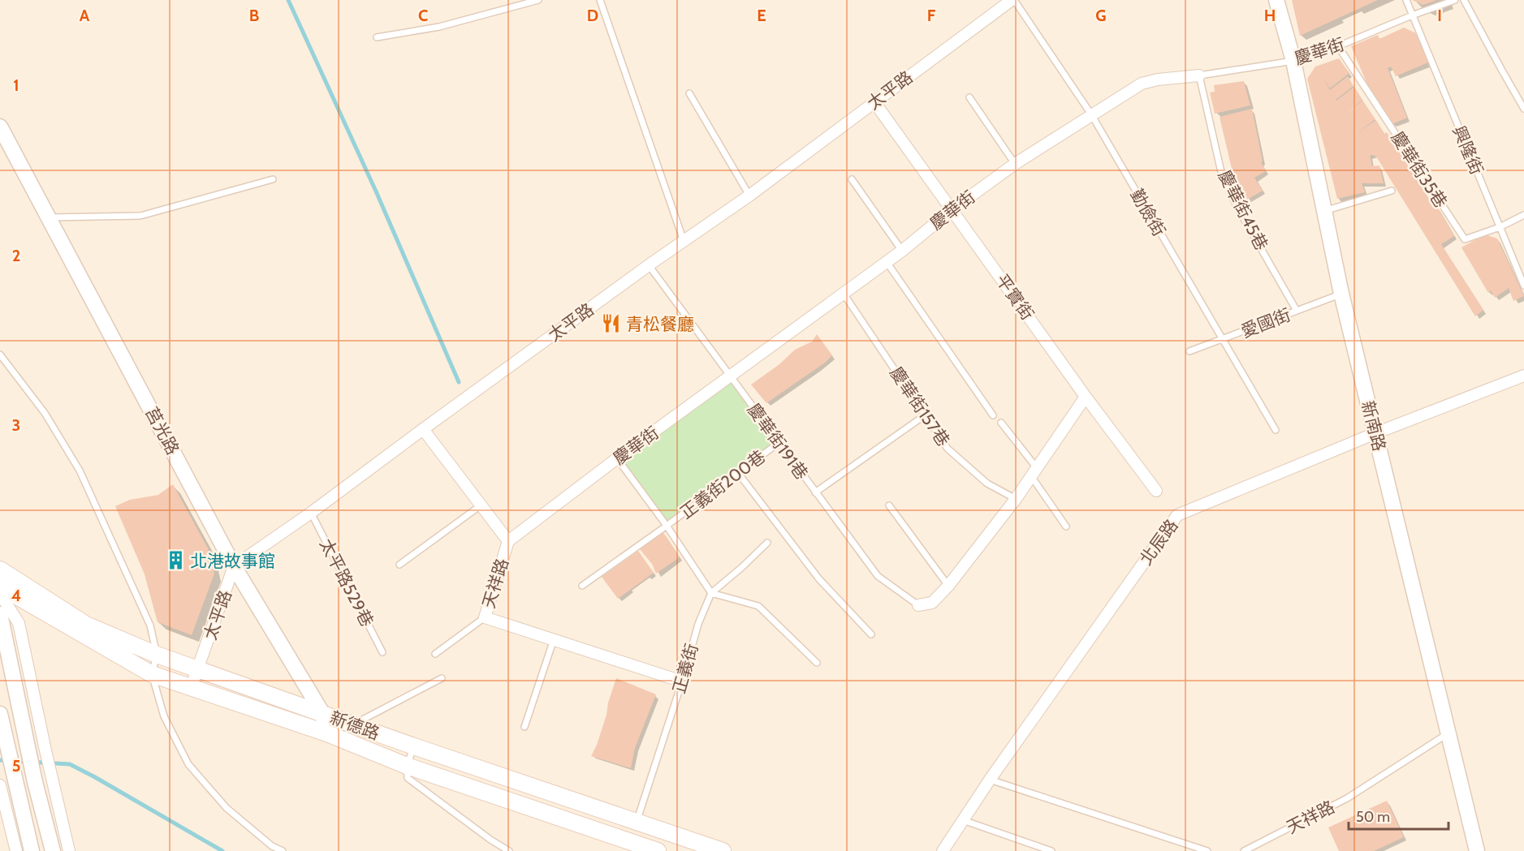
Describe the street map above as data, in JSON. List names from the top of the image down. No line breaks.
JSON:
{"streets":{"main road":["新德路"],"street":["慶華街","太平路","平實街","新南路","莒光路","北辰路","天祥路"],"lane":["興隆街","慶華街35巷","慶華街45巷","勤儉街","愛國街","慶華街157巷","慶華街191巷","正義街200巷","太平路529巷","正義街"]},"crossings":[["慶華街","興隆街"],["慶華街","慶華街35巷"],["慶華街","慶華街45巷"],["慶華街","勤儉街"],["慶華街","平實街"],["慶華街","慶華街157巷"],["慶華街","新南路"],["慶華街","慶華街191巷"],["慶華街","天祥路"],["太平路","勤儉街"],["太平路","平實街"],["太平路","莒光路"],["太平路","慶華街191巷"],["太平路","太平路529巷"],["太平路","天祥路"],["太平路","新德路"],["興隆街","慶華街35巷"],["慶華街45巷","愛國街"],["勤儉街","愛國街"],["愛國街","新南路"],["新南路","北辰路"],["新南路","天祥路"],["莒光路","新德路"],["慶華街191巷","正義街200巷"],["天祥路","正義街"],["正義街","新德路"]],"places":{"restaurant":["青松餐廳"],"building":["北港故事館"]},"scale_bar":"50 m","grid":{"columns":["A","B","C","D","E","F","G","H","I"],"rows":["1","2","3","4","5"]}}
